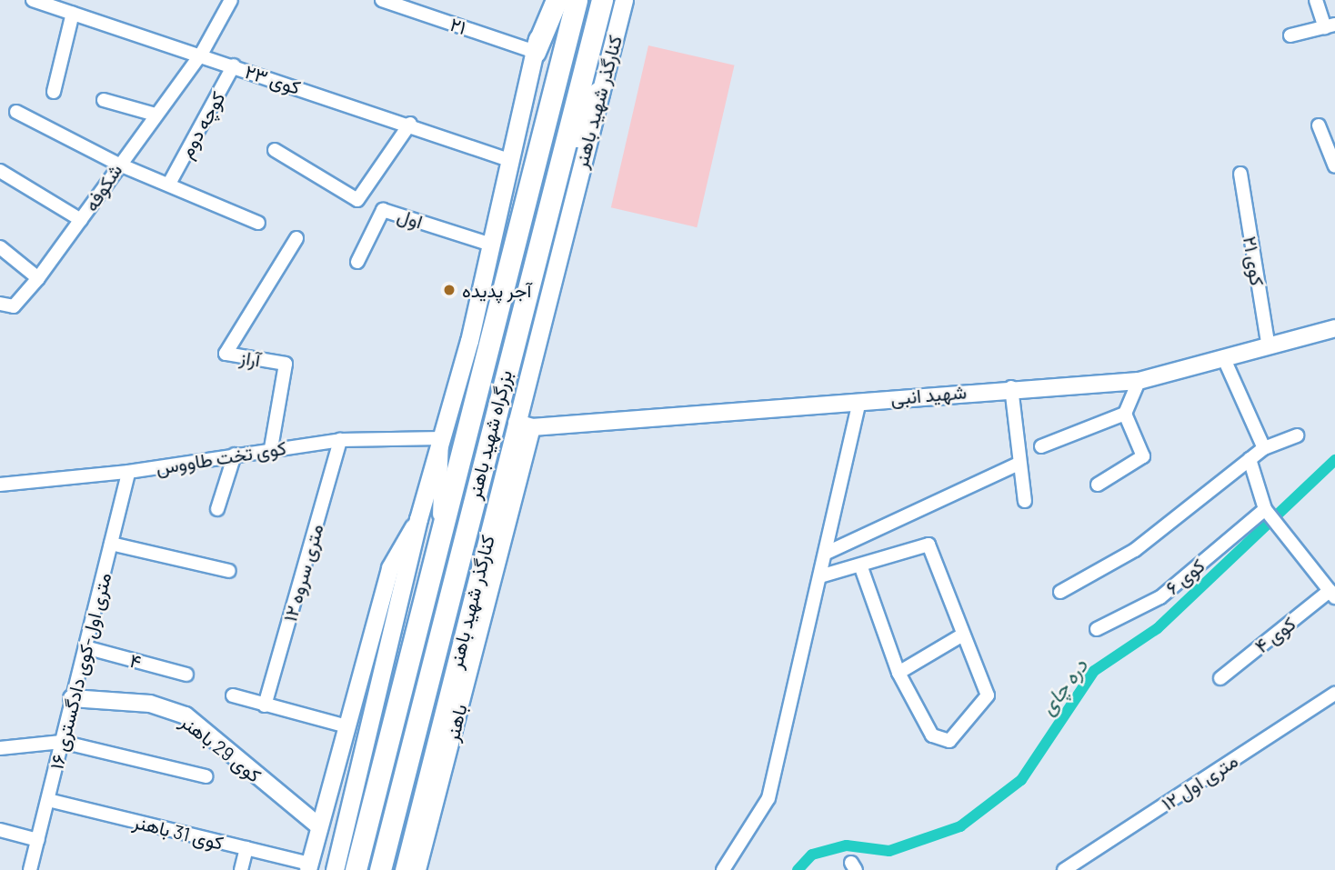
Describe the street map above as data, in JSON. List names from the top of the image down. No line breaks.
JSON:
{"streets":{"highway":["بزرگراه شهید باهنر"],"main road":["کنارگذر شهید باهنر"],"street":["۲۱","کوی ۲۳","کوچه دوم","شکوفه","اول","کوی ۲۱","آراز","شهید انبی","کوی تخت طاووس","۱۲ متری سروه","کوی ۶","کوی ۴","۴","۱۶ متری اول-کوی دادگستری","باهنر","کوی 29 باهنر","۱۲ متری اول","کوی 31 باهنر"]},"crossings":[["کوی ۲۳","کوچه دوم"],["کوی ۲۳","شکوفه"],["کنارگذر شهید باهنر","شهید انبی"],["کنارگذر شهید باهنر","باهنر"],["کوی ۲۱","شهید انبی"],["آراز","کوی تخت طاووس"],["شهید انبی","باهنر"],["کوی تخت طاووس","۱۲ متری سروه"],["کوی تخت طاووس","۱۶ متری اول-کوی دادگستری"],["۴","۱۶ متری اول-کوی دادگستری"],["۱۶ متری اول-کوی دادگستری","کوی 29 باهنر"],["۱۶ متری اول-کوی دادگستری","کوی 31 باهنر"]],"water":["دره چای"],"places":["آجر پدیده"]}
